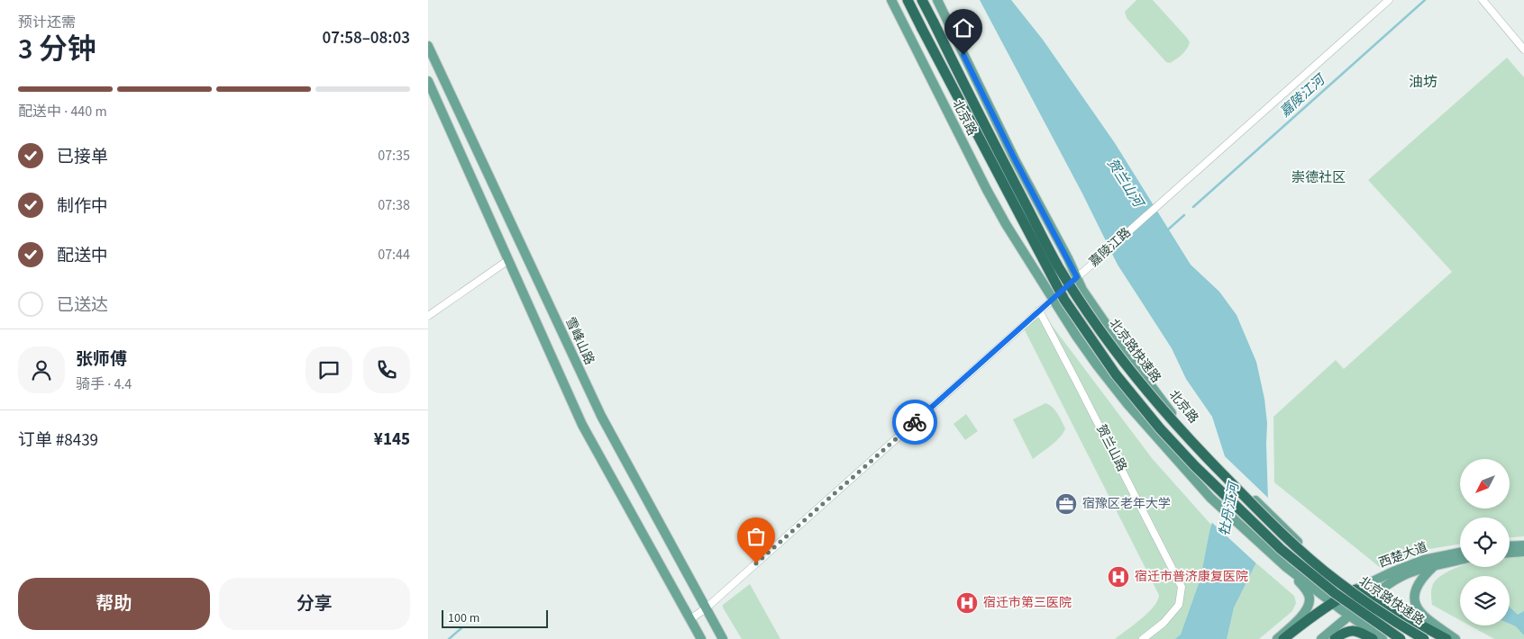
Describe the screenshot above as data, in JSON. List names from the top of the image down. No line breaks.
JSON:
{"streets":{"highway":["北京路快速路","西楚大道"],"main road":["北京路","雪峰山路"],"street":["嘉陵江路","贺兰山路"]},"crossings":[["北京路","嘉陵江路"],["北京路","西楚大道"],["嘉陵江路","雪峰山路"],["嘉陵江路","贺兰山路"]],"districts":["油坊","崇德社区"],"water":["嘉陵江河","贺兰山河","牡丹江河"],"places":{"office":["宿豫区老年大学"],"hospital":["宿迁市普济康复医院","宿迁市第三医院"]},"scale_bar":"100 m","north":"bottom left","page":{"heading":["3 分钟","预计还需","07:58–08:03"],"panel":["张师傅","骑手 · 4.4","订单 #8439","¥145"],"bar":"配送中 · 440 m","list":[["已接单","07:35"],["制作中","07:38"],["配送中","07:44"],"已送达"],"buttons":["帮助","分享"],"scale":"100 m"}}
